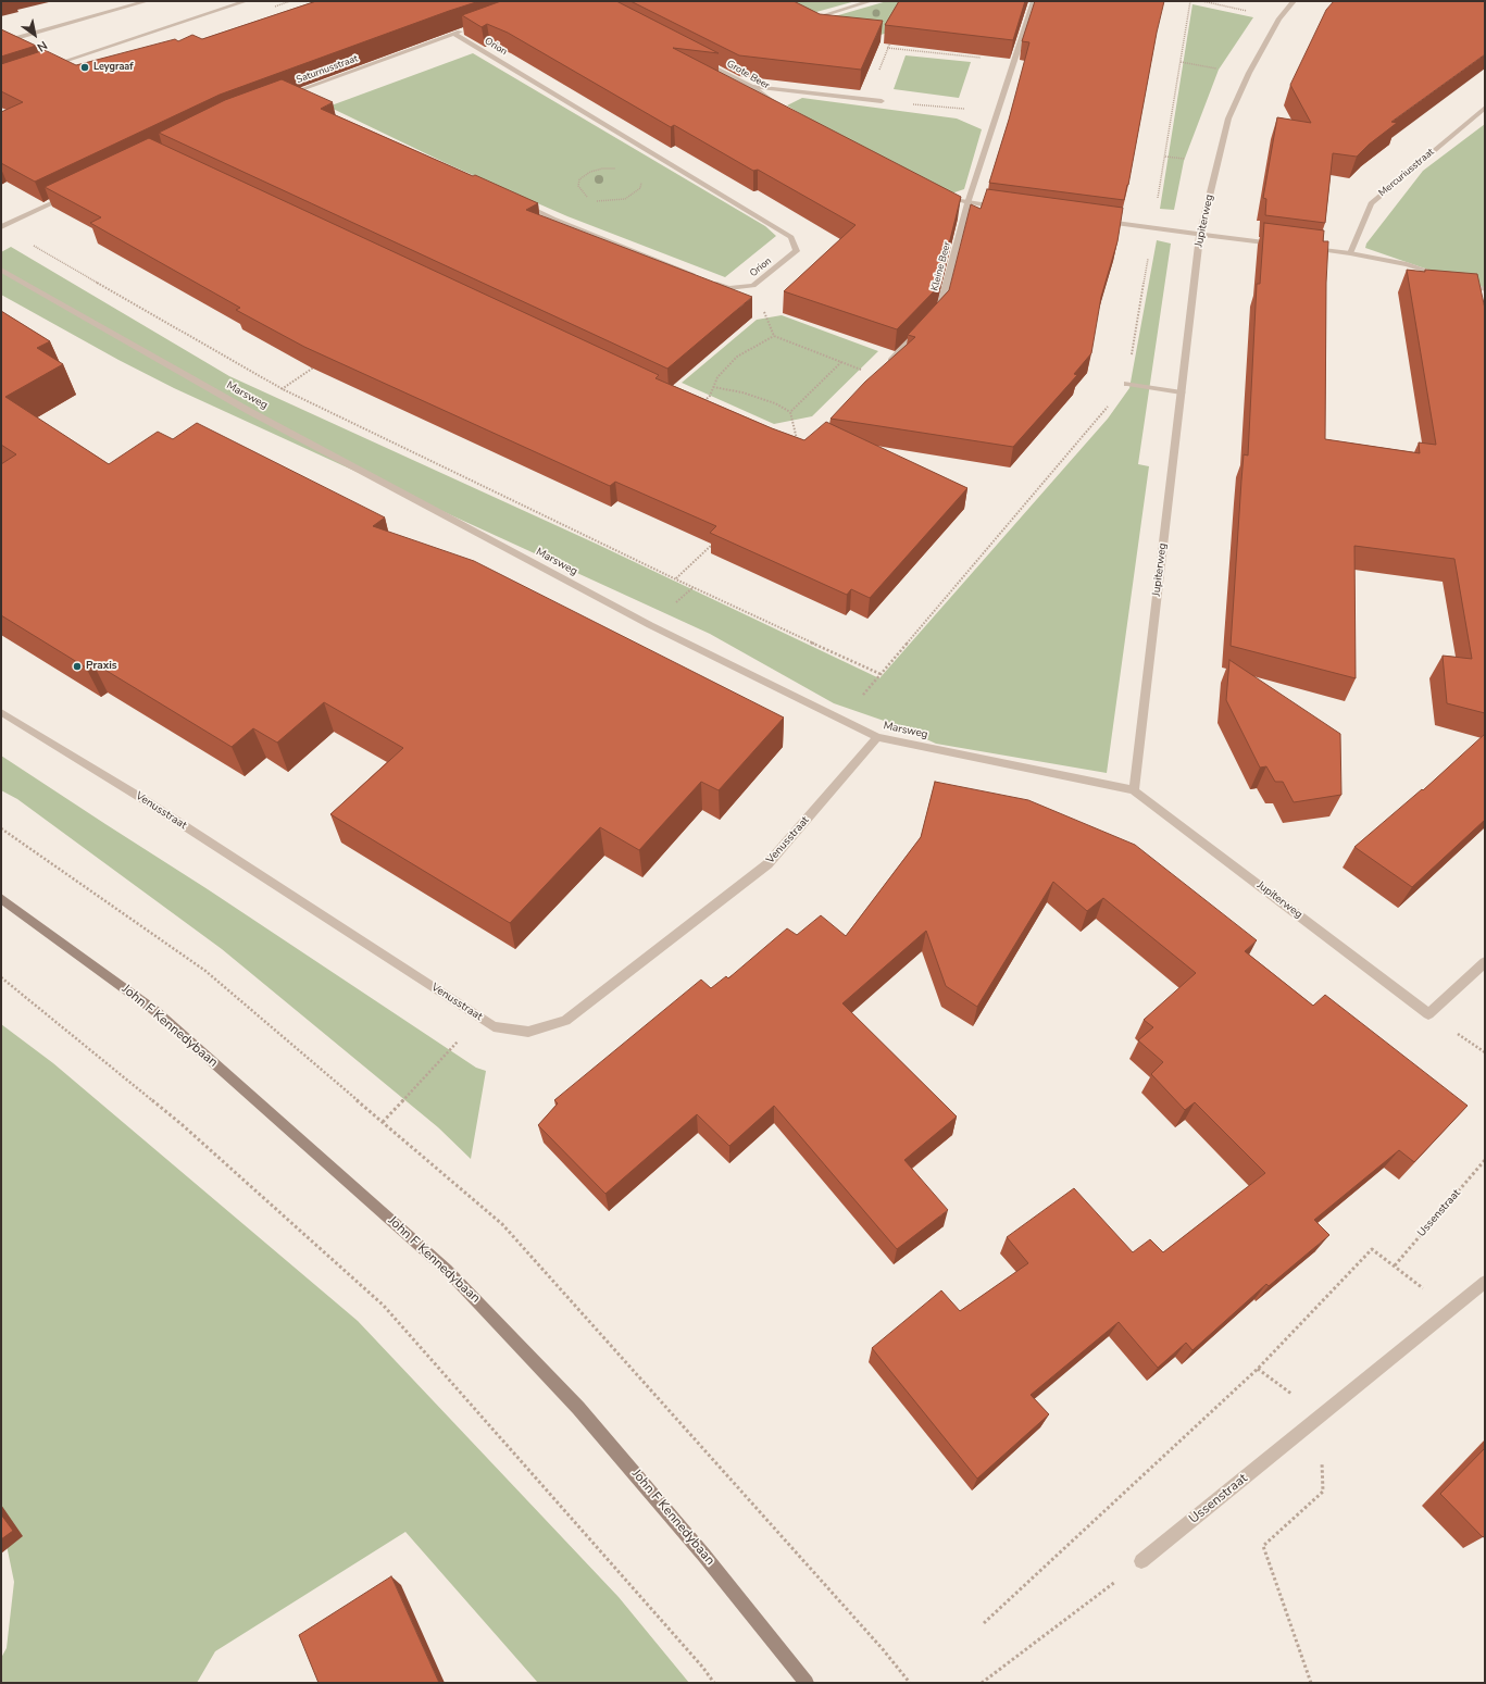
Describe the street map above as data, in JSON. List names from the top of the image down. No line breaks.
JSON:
{"streets":{"main road":["John F Kennedybaan"],"street":["Orion","Saturnusstraat","Grote Beer","Mercuriusstraat","Jupiterweg","Kleine Beer","Marsweg","Venusstraat","Ussenstraat"]},"crossings":[["Orion","Saturnusstraat"],["Jupiterweg","Marsweg"],["Marsweg","Venusstraat"]],"places":["Leygraaf","Praxis"],"north":"bottom right"}
